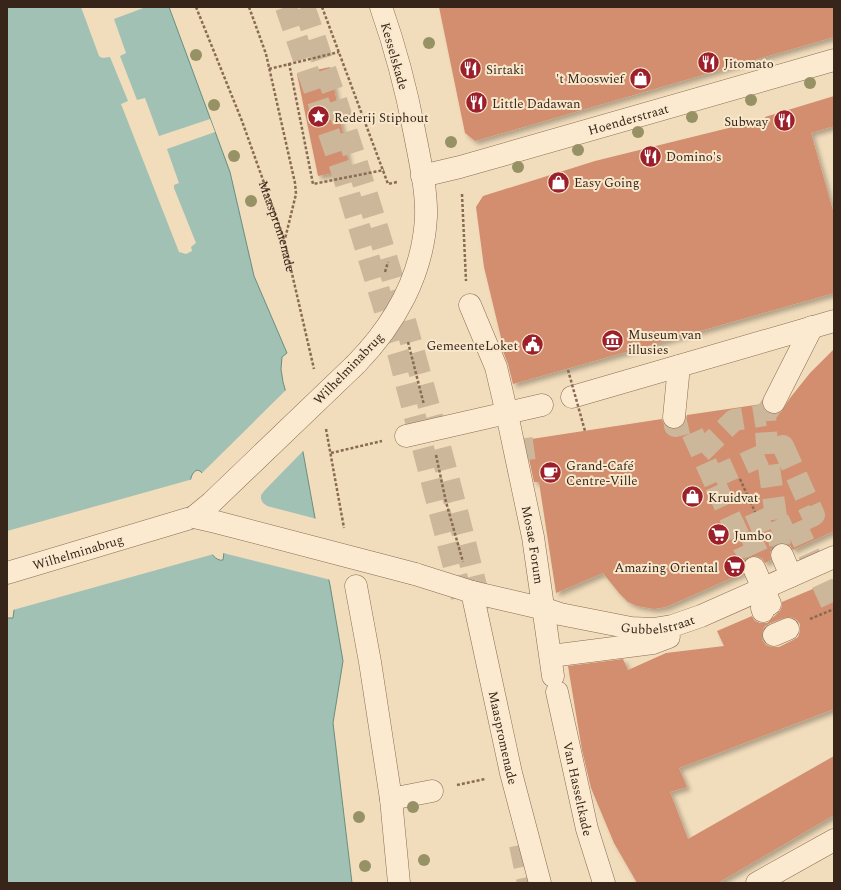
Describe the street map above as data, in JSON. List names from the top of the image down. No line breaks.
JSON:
{"streets":{"street":["Kesselskade","Hoenderstraat","Maaspromenade","Wilhelminabrug","Mosae Forum","Gubbelstraat","Van Hasseltkade"]},"crossings":[["Kesselskade","Hoenderstraat"],["Kesselskade","Wilhelminabrug"],["Hoenderstraat","Wilhelminabrug"],["Maaspromenade","Wilhelminabrug"],["Maaspromenade","Gubbelstraat"],["Wilhelminabrug","Gubbelstraat"],["Mosae Forum","Gubbelstraat"],["Mosae Forum","Van Hasseltkade"]],"places":{"restaurant":["Jitomato","Sirtaki","Little Dadawan","Subway","Domino's"],"shop":["'t Mooswief","Easy Going","Kruidvat"],"place":["Rederij Stiphout"],"museum":["Museum van illusies"],"public building":["GemeenteLoket"],"cafe":["Grand-Café Centre-Ville"],"supermarket":["Jumbo","Amazing Oriental"]}}
